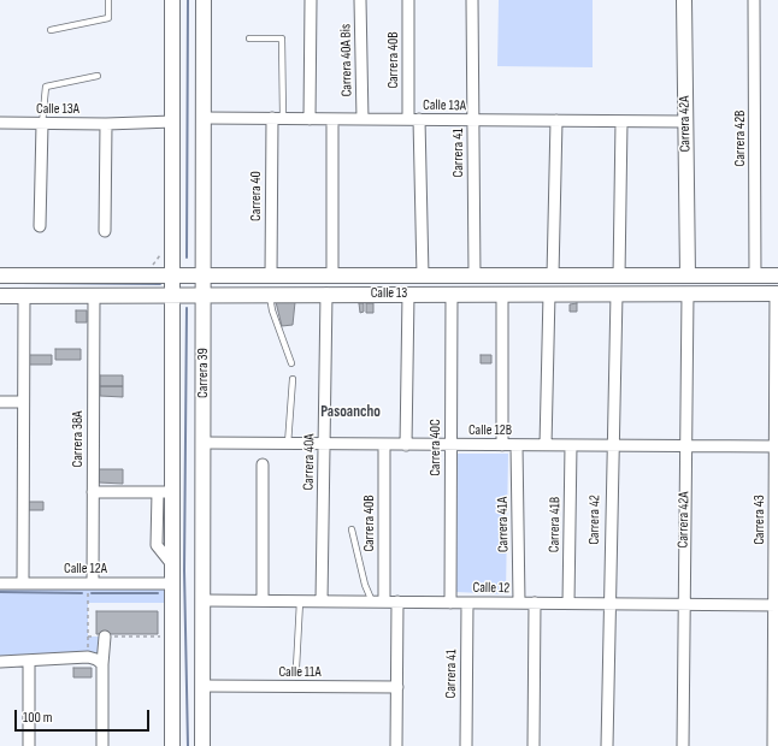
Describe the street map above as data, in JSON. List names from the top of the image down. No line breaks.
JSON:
{"streets":{"main road":["Carrera 42A","Calle 13","Carrera 39"],"street":["Carrera 40A Bis","Carrera 40B","Calle 13A","Carrera 42B","Carrera 41","Carrera 40","Calle 12B","Carrera 38A","Carrera 40C","Carrera 40A","Carrera 42","Carrera 43","Carrera 41A","Carrera 41B","Calle 12A","Calle 12","Calle 11A"]},"crossings":[["Carrera 40A Bis","Calle 13A"],["Carrera 40B","Calle 13A"],["Carrera 40B","Calle 13"],["Carrera 40B","Calle 12B"],["Carrera 40B","Calle 12"],["Calle 13A","Carrera 42A"],["Calle 13A","Carrera 41"],["Calle 13A","Carrera 40"],["Calle 13A","Carrera 39"],["Carrera 42A","Calle 13"],["Carrera 42A","Calle 12B"],["Carrera 42A","Calle 12"],["Carrera 42B","Calle 13"],["Carrera 41","Calle 13"],["Carrera 41","Calle 12"],["Carrera 40","Calle 13"],["Calle 13","Carrera 39"],["Calle 13","Carrera 38A"],["Calle 13","Carrera 40C"],["Calle 13","Carrera 40A"],["Calle 13","Carrera 42"],["Calle 13","Carrera 43"],["Carrera 39","Calle 12B"],["Carrera 39","Calle 12"],["Carrera 39","Calle 11A"],["Calle 12B","Carrera 40C"],["Calle 12B","Carrera 40A"],["Calle 12B","Carrera 42"],["Calle 12B","Carrera 43"],["Calle 12B","Carrera 41A"],["Calle 12B","Carrera 41B"],["Carrera 38A","Calle 12A"],["Carrera 40C","Calle 12"],["Carrera 40A","Calle 12"],["Carrera 42","Calle 12"],["Carrera 43","Calle 12"],["Carrera 41A","Calle 12"],["Carrera 41B","Calle 12"]],"districts":["Pasoancho"],"scale_bar":"100 m"}
